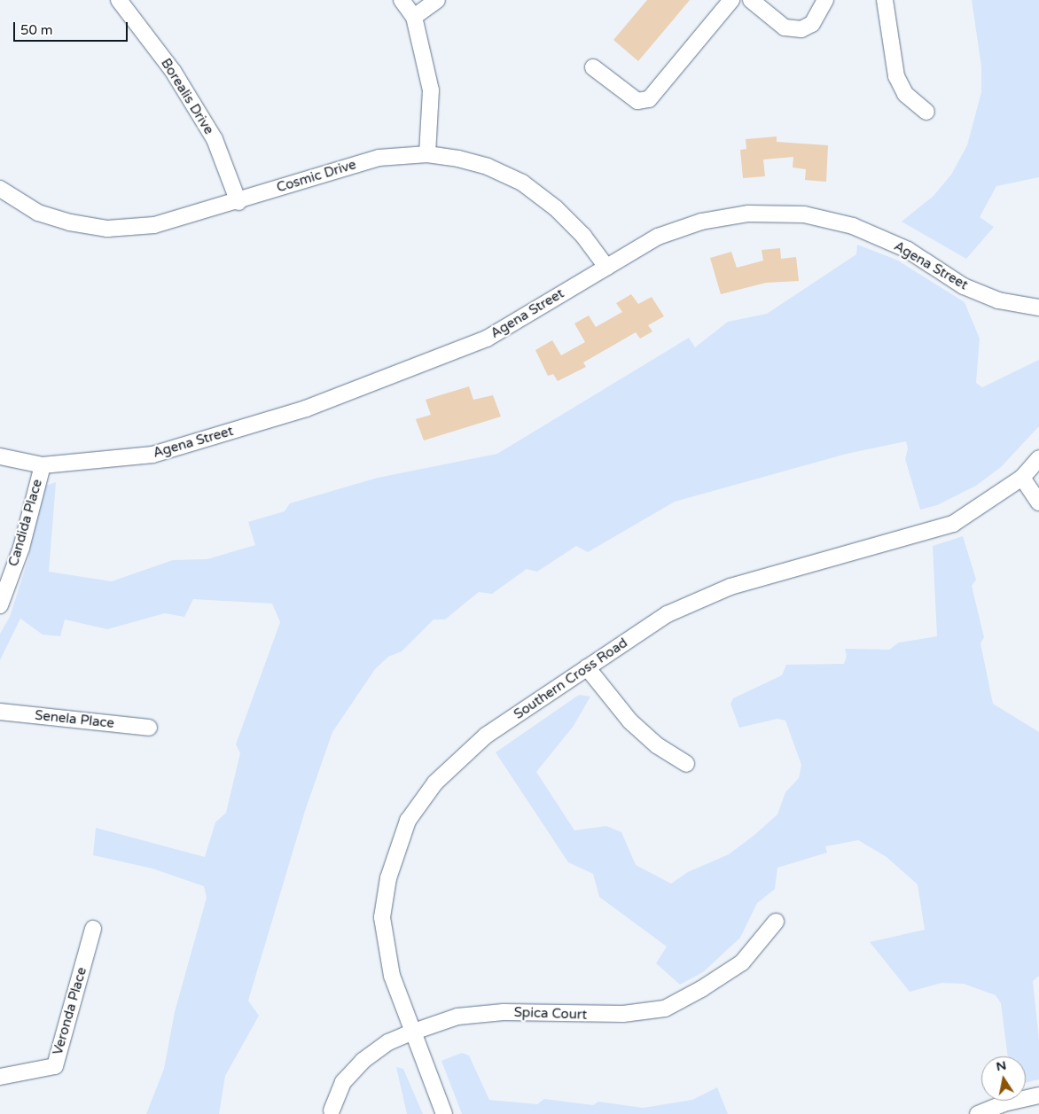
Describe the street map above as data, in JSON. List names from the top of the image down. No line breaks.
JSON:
{"streets":{"street":["Borealis Drive","Cosmic Drive","Agena Street","Candida Place","Southern Cross Road","Senela Place","Veronda Place","Spica Court"]},"crossings":[["Borealis Drive","Cosmic Drive"],["Cosmic Drive","Agena Street"],["Agena Street","Candida Place"],["Southern Cross Road","Spica Court"]],"scale_bar":"50 m","north":"top"}
